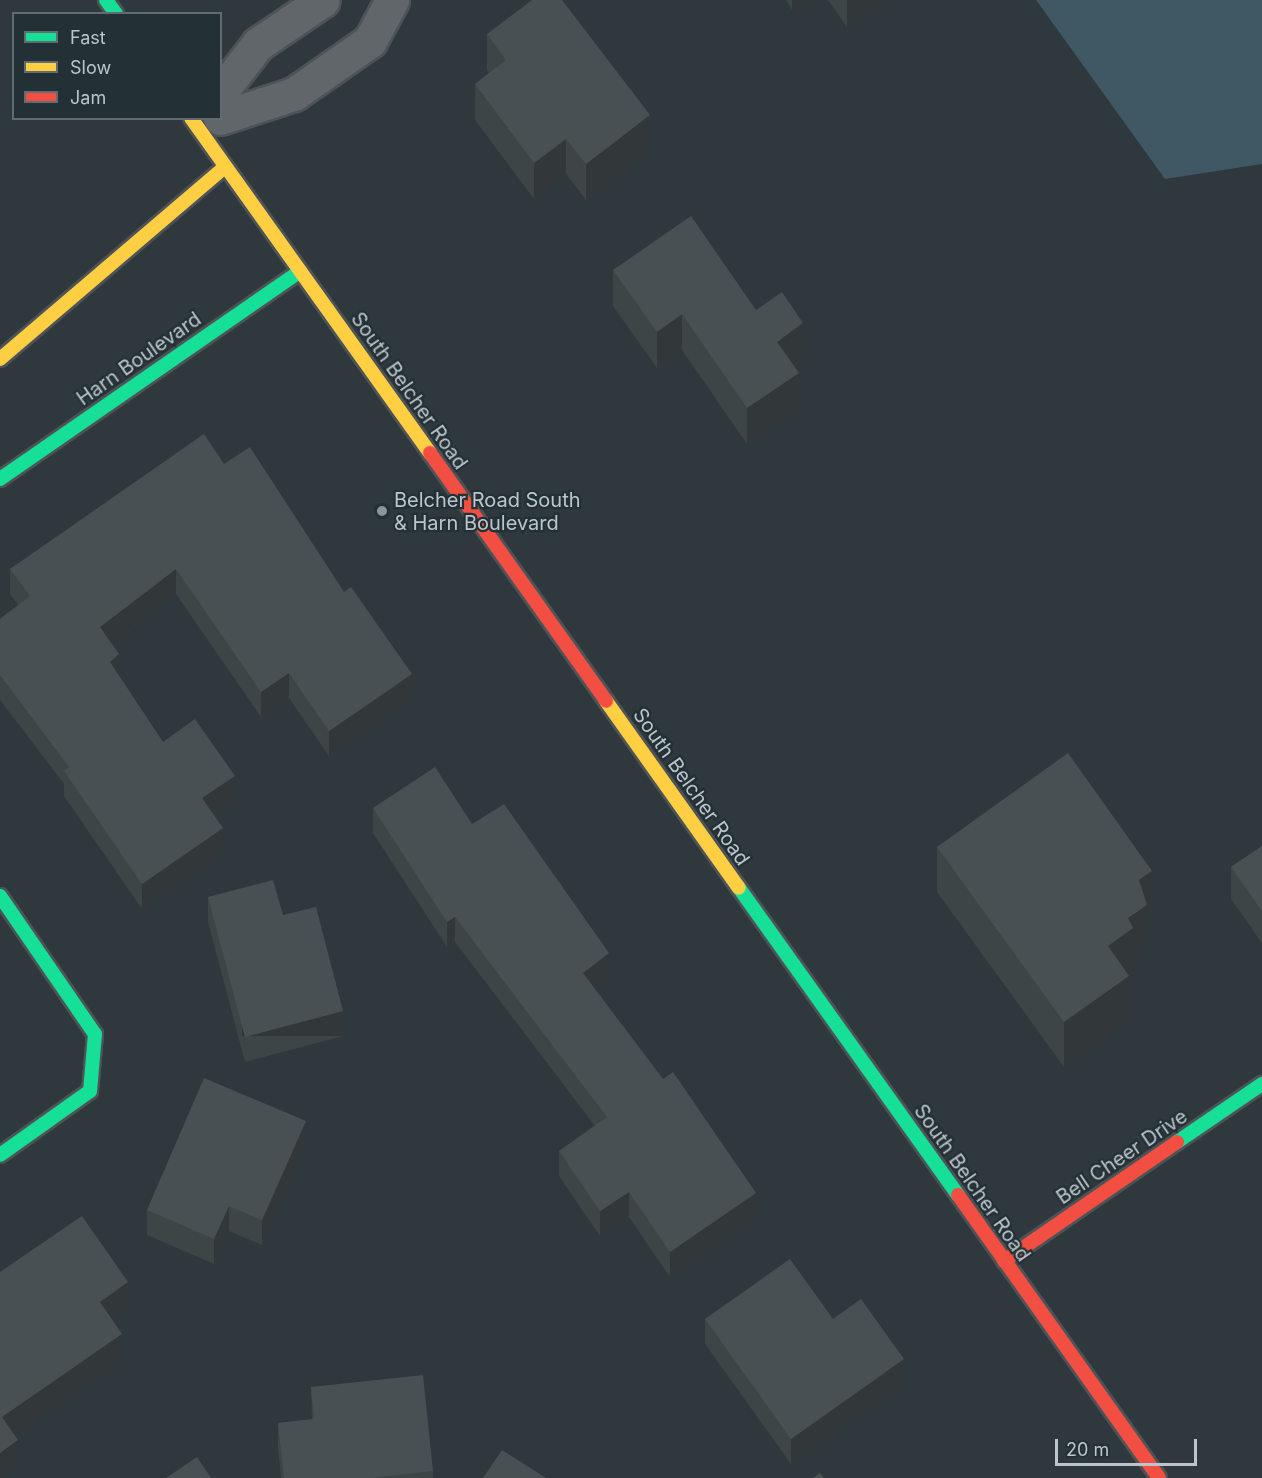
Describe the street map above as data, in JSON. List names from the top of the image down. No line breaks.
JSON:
{"streets":{"main road":["Harn Boulevard","South Belcher Road","Bell Cheer Drive"]},"crossings":[["Harn Boulevard","South Belcher Road"],["South Belcher Road","Bell Cheer Drive"]],"places":["Belcher Road South & Harn Boulevard"],"legend":["Fast","Slow","Jam"],"scale_bar":"20 m"}
